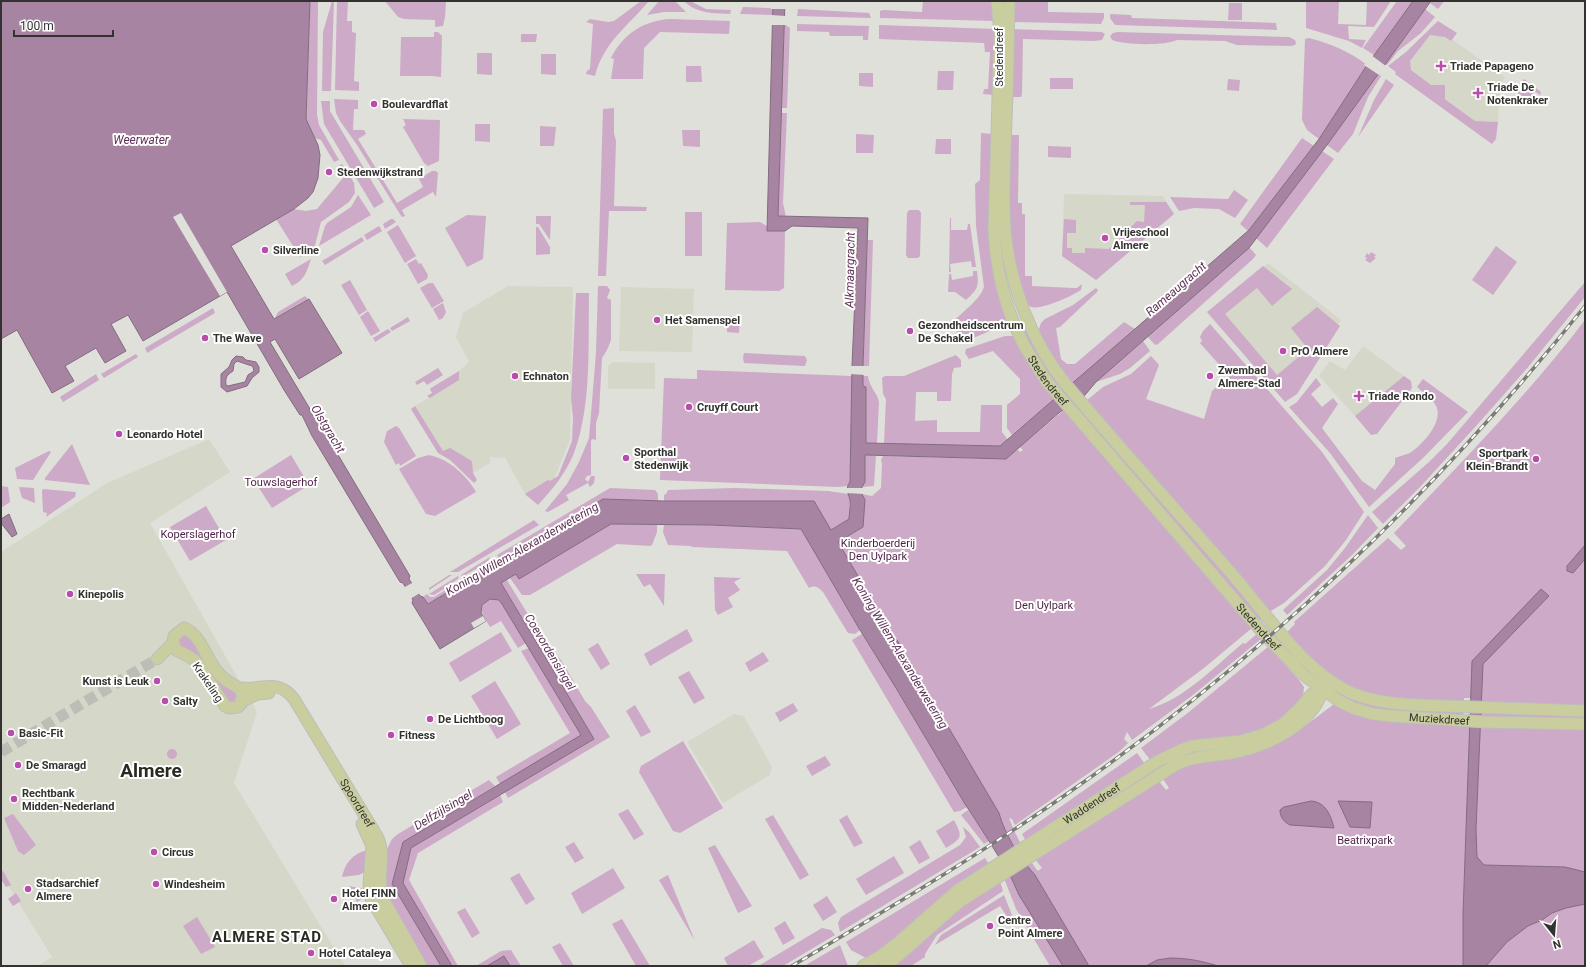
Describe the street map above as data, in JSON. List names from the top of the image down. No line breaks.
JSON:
{"streets":{"main road":["Stedendreef","Krakeling","Muziekdreef","Spoordreef","Waddendreef"]},"crossings":[["Stedendreef","Muziekdreef"],["Stedendreef","Waddendreef"],["Krakeling","Spoordreef"],["Muziekdreef","Waddendreef"]],"districts":["Almere","ALMERE STAD"],"water":["Weerwater","Alkmaargracht","Rameaugracht","Olstgracht","Koning Willem-Alexanderwetering","Coevordensingel","Delfzijlsingel"],"parks":["Touwslagerhof","Koperslagerhof","Kinderboerderij Den Uylpark","Den Uylpark","Beatrixpark"],"places":{"health":["Triade Papageno","Triade De Notenkraker","Triade Rondo"],"other":["Boulevardflat","Stedenwijkstrand","Vrijeschool Almere","Silverline","Het Samenspel","Gezondheidscentrum De Schakel","The Wave","PrO Almere","Echnaton","Zwembad Almere-Stad","Cruyff Court","Leonardo Hotel","Sporthal Stedenwijk","Sportpark Klein-Brandt","Kinepolis","Kunst is Leuk","Salty","De Lichtboog","Basic-Fit","Fitness","De Smaragd","Rechtbank Midden-Nederland","Circus","Windesheim","Stadsarchief Almere","Hotel FINN Almere","Centre Point Almere","Hotel Cataleya"]},"scale_bar":"100 m","north":"bottom"}
